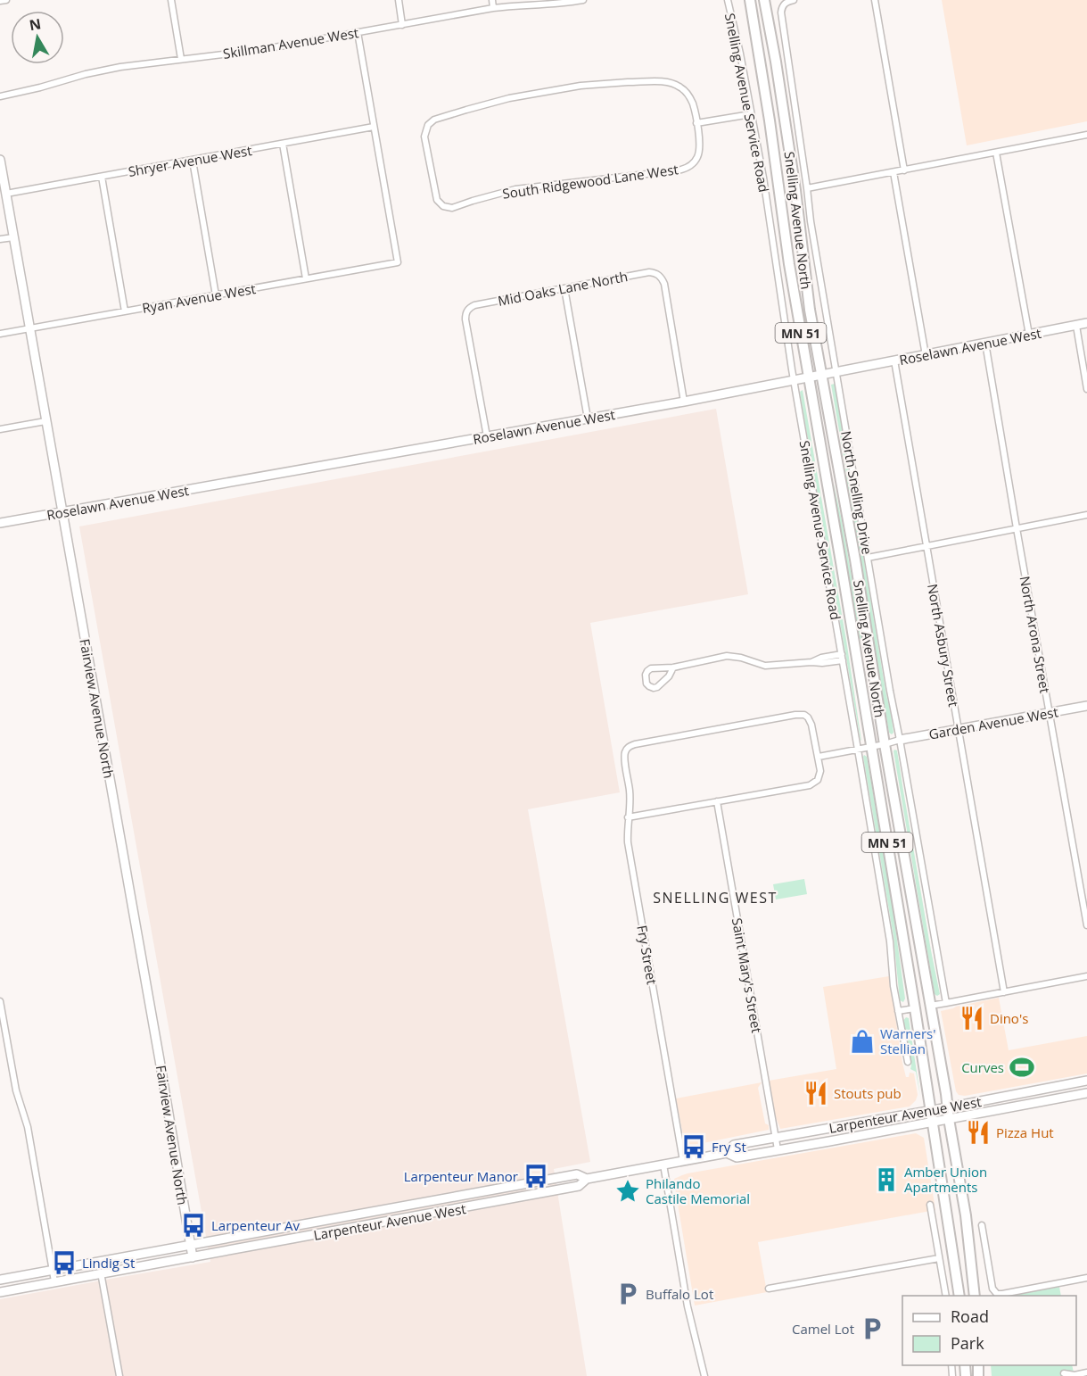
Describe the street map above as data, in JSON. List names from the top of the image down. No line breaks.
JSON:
{"streets":{"main road":["Snelling Avenue North","MN 51"],"street":["Skillman Avenue West","Snelling Avenue Service Road","Shryer Avenue West","South Ridgewood Lane West","Mid Oaks Lane North","Ryan Avenue West","Roselawn Avenue West","North Snelling Drive","North Arona Street","North Asbury Street","Fairview Avenue North","Garden Avenue West","Fry Street","Saint Mary's Street","Larpenteur Avenue West"]},"crossings":[["Snelling Avenue Service Road","Roselawn Avenue West"],["Shryer Avenue West","Ryan Avenue West"],["Shryer Avenue West","Fairview Avenue North"],["Snelling Avenue North","Roselawn Avenue West"],["Snelling Avenue North","Larpenteur Avenue West"],["Mid Oaks Lane North","Roselawn Avenue West"],["Ryan Avenue West","Fairview Avenue North"],["Roselawn Avenue West","North Snelling Drive"],["Roselawn Avenue West","North Arona Street"],["Roselawn Avenue West","North Asbury Street"],["Roselawn Avenue West","Fairview Avenue North"],["North Snelling Drive","Garden Avenue West"],["North Arona Street","Garden Avenue West"],["North Asbury Street","Garden Avenue West"],["Fairview Avenue North","Larpenteur Avenue West"],["Fry Street","Larpenteur Avenue West"],["Saint Mary's Street","Larpenteur Avenue West"]],"districts":["SNELLING WEST"],"places":{"restaurant":["Dino's","Stouts pub","Pizza Hut"],"shop":["Warners' Stellian"],"sports":["Curves"],"bus stop":["Fry St","Larpenteur Manor","Larpenteur Av","Lindig St"],"building":["Amber Union Apartments"],"place":["Philando Castile Memorial"],"parking":["Buffalo Lot","Camel Lot"]},"legend":["Road","Park"],"north":"top"}
